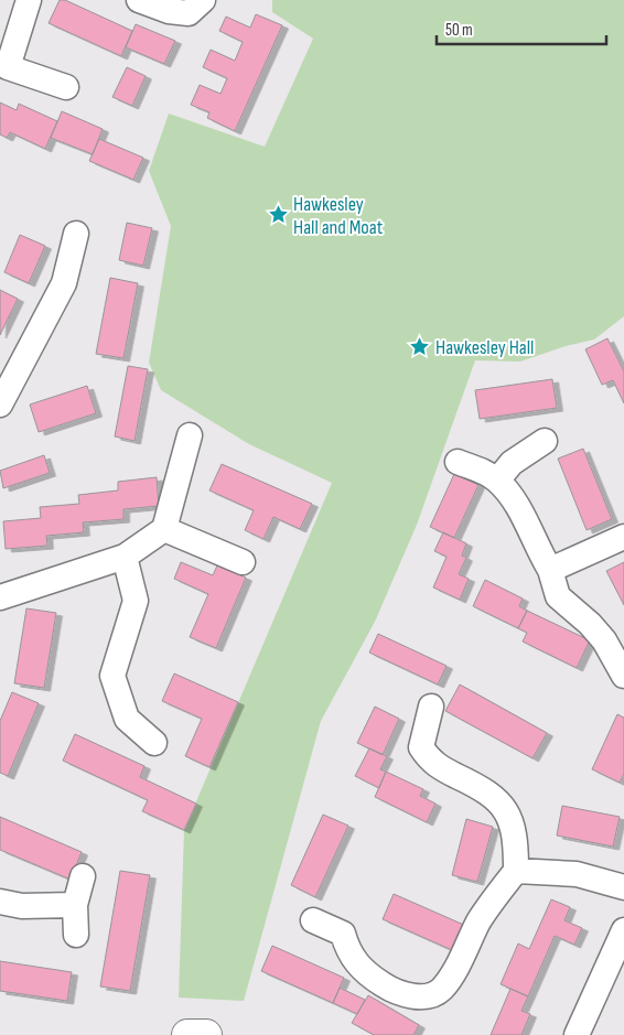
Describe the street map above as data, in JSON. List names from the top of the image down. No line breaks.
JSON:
{"places":{"place":["Hawkesley Hall and Moat","Hawkesley Hall"]},"scale_bar":"50 m"}
